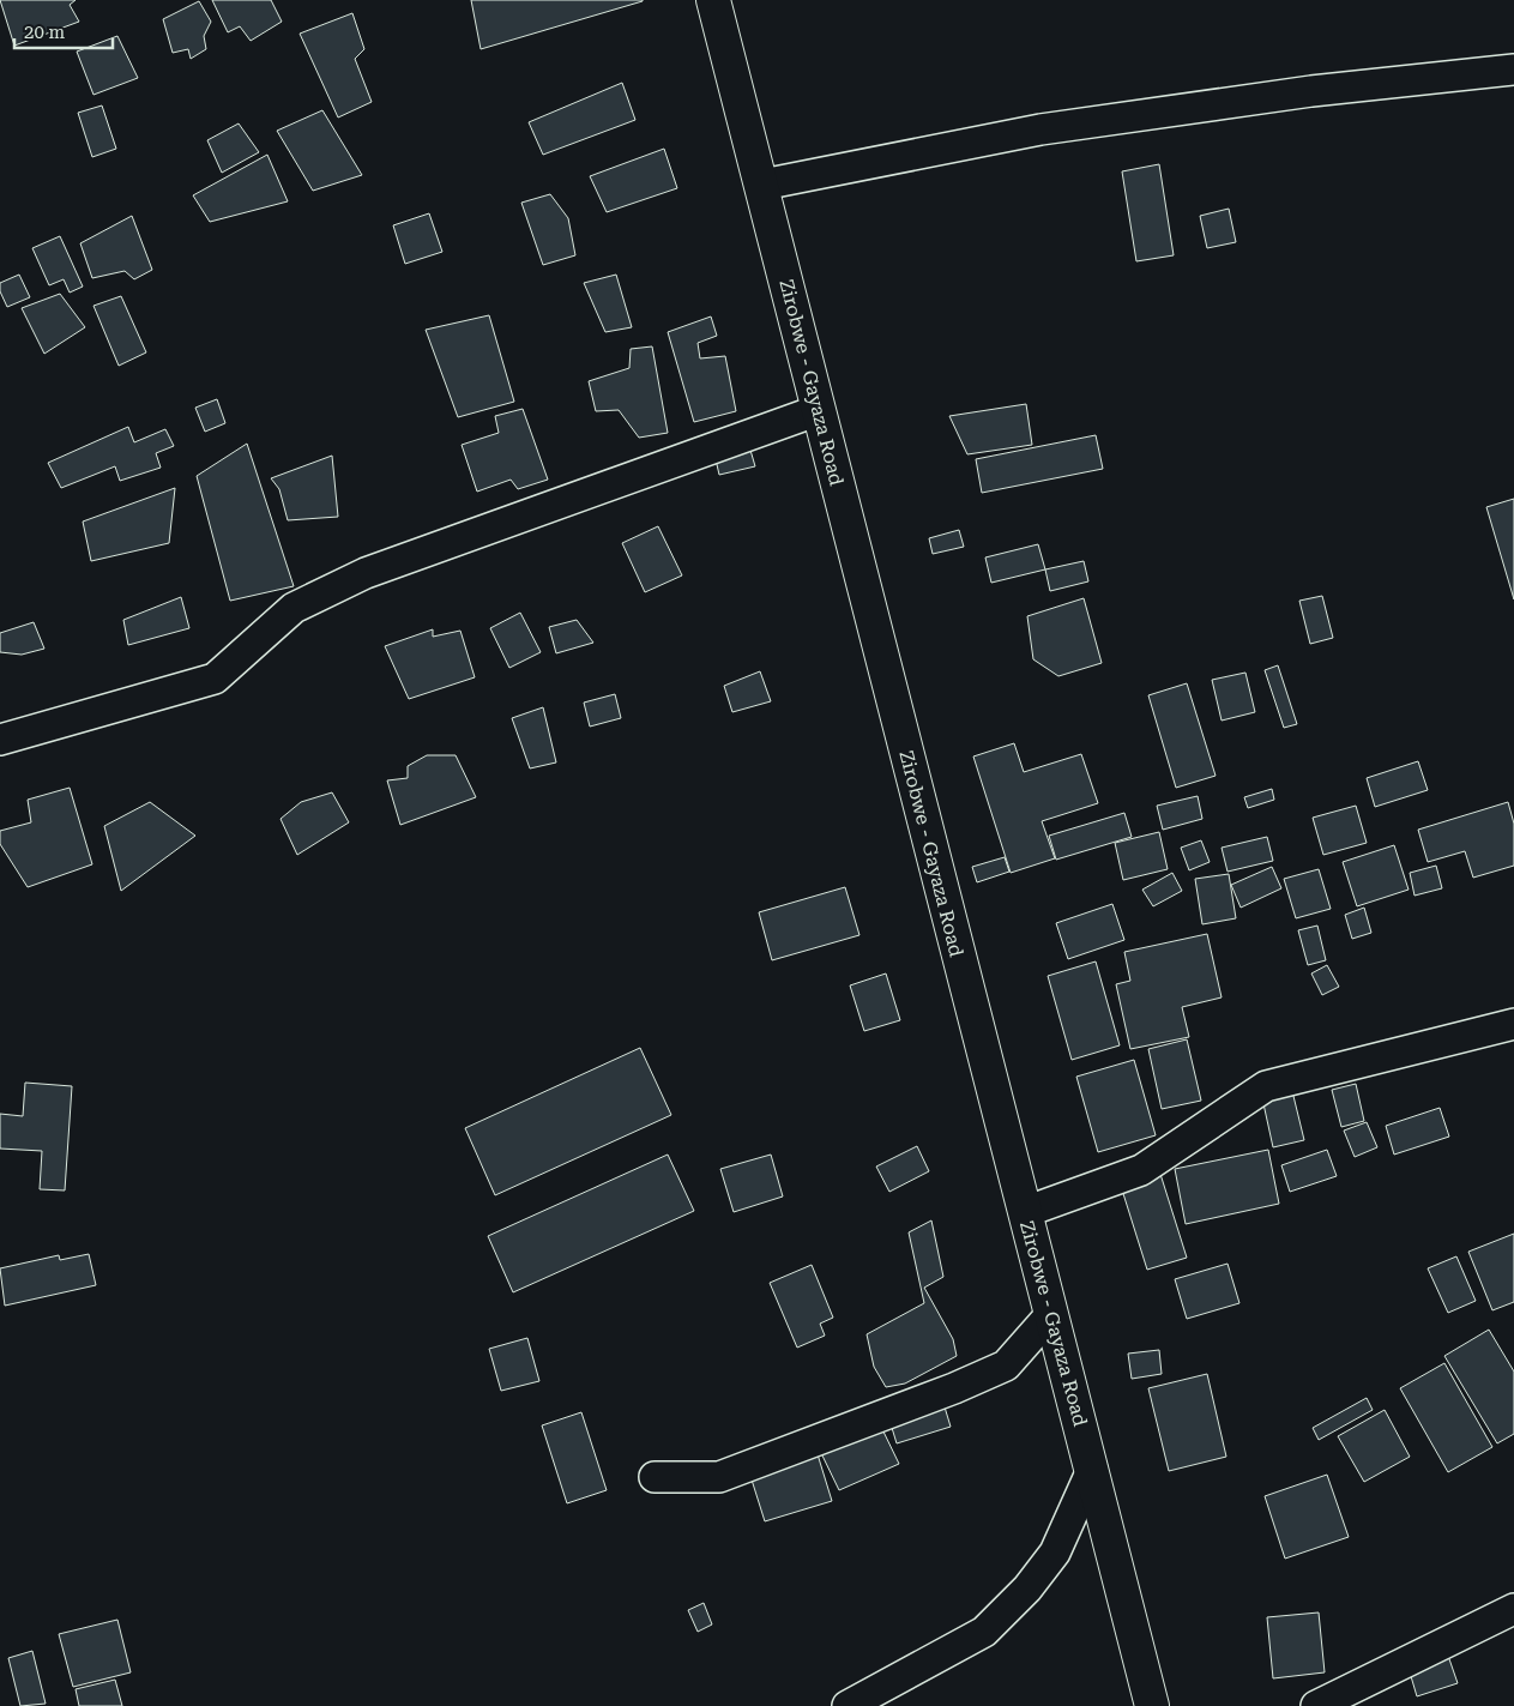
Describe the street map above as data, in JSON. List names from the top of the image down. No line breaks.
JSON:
{"streets":{"street":["Zirobwe - Gayaza Road"]},"scale_bar":"20 m"}
